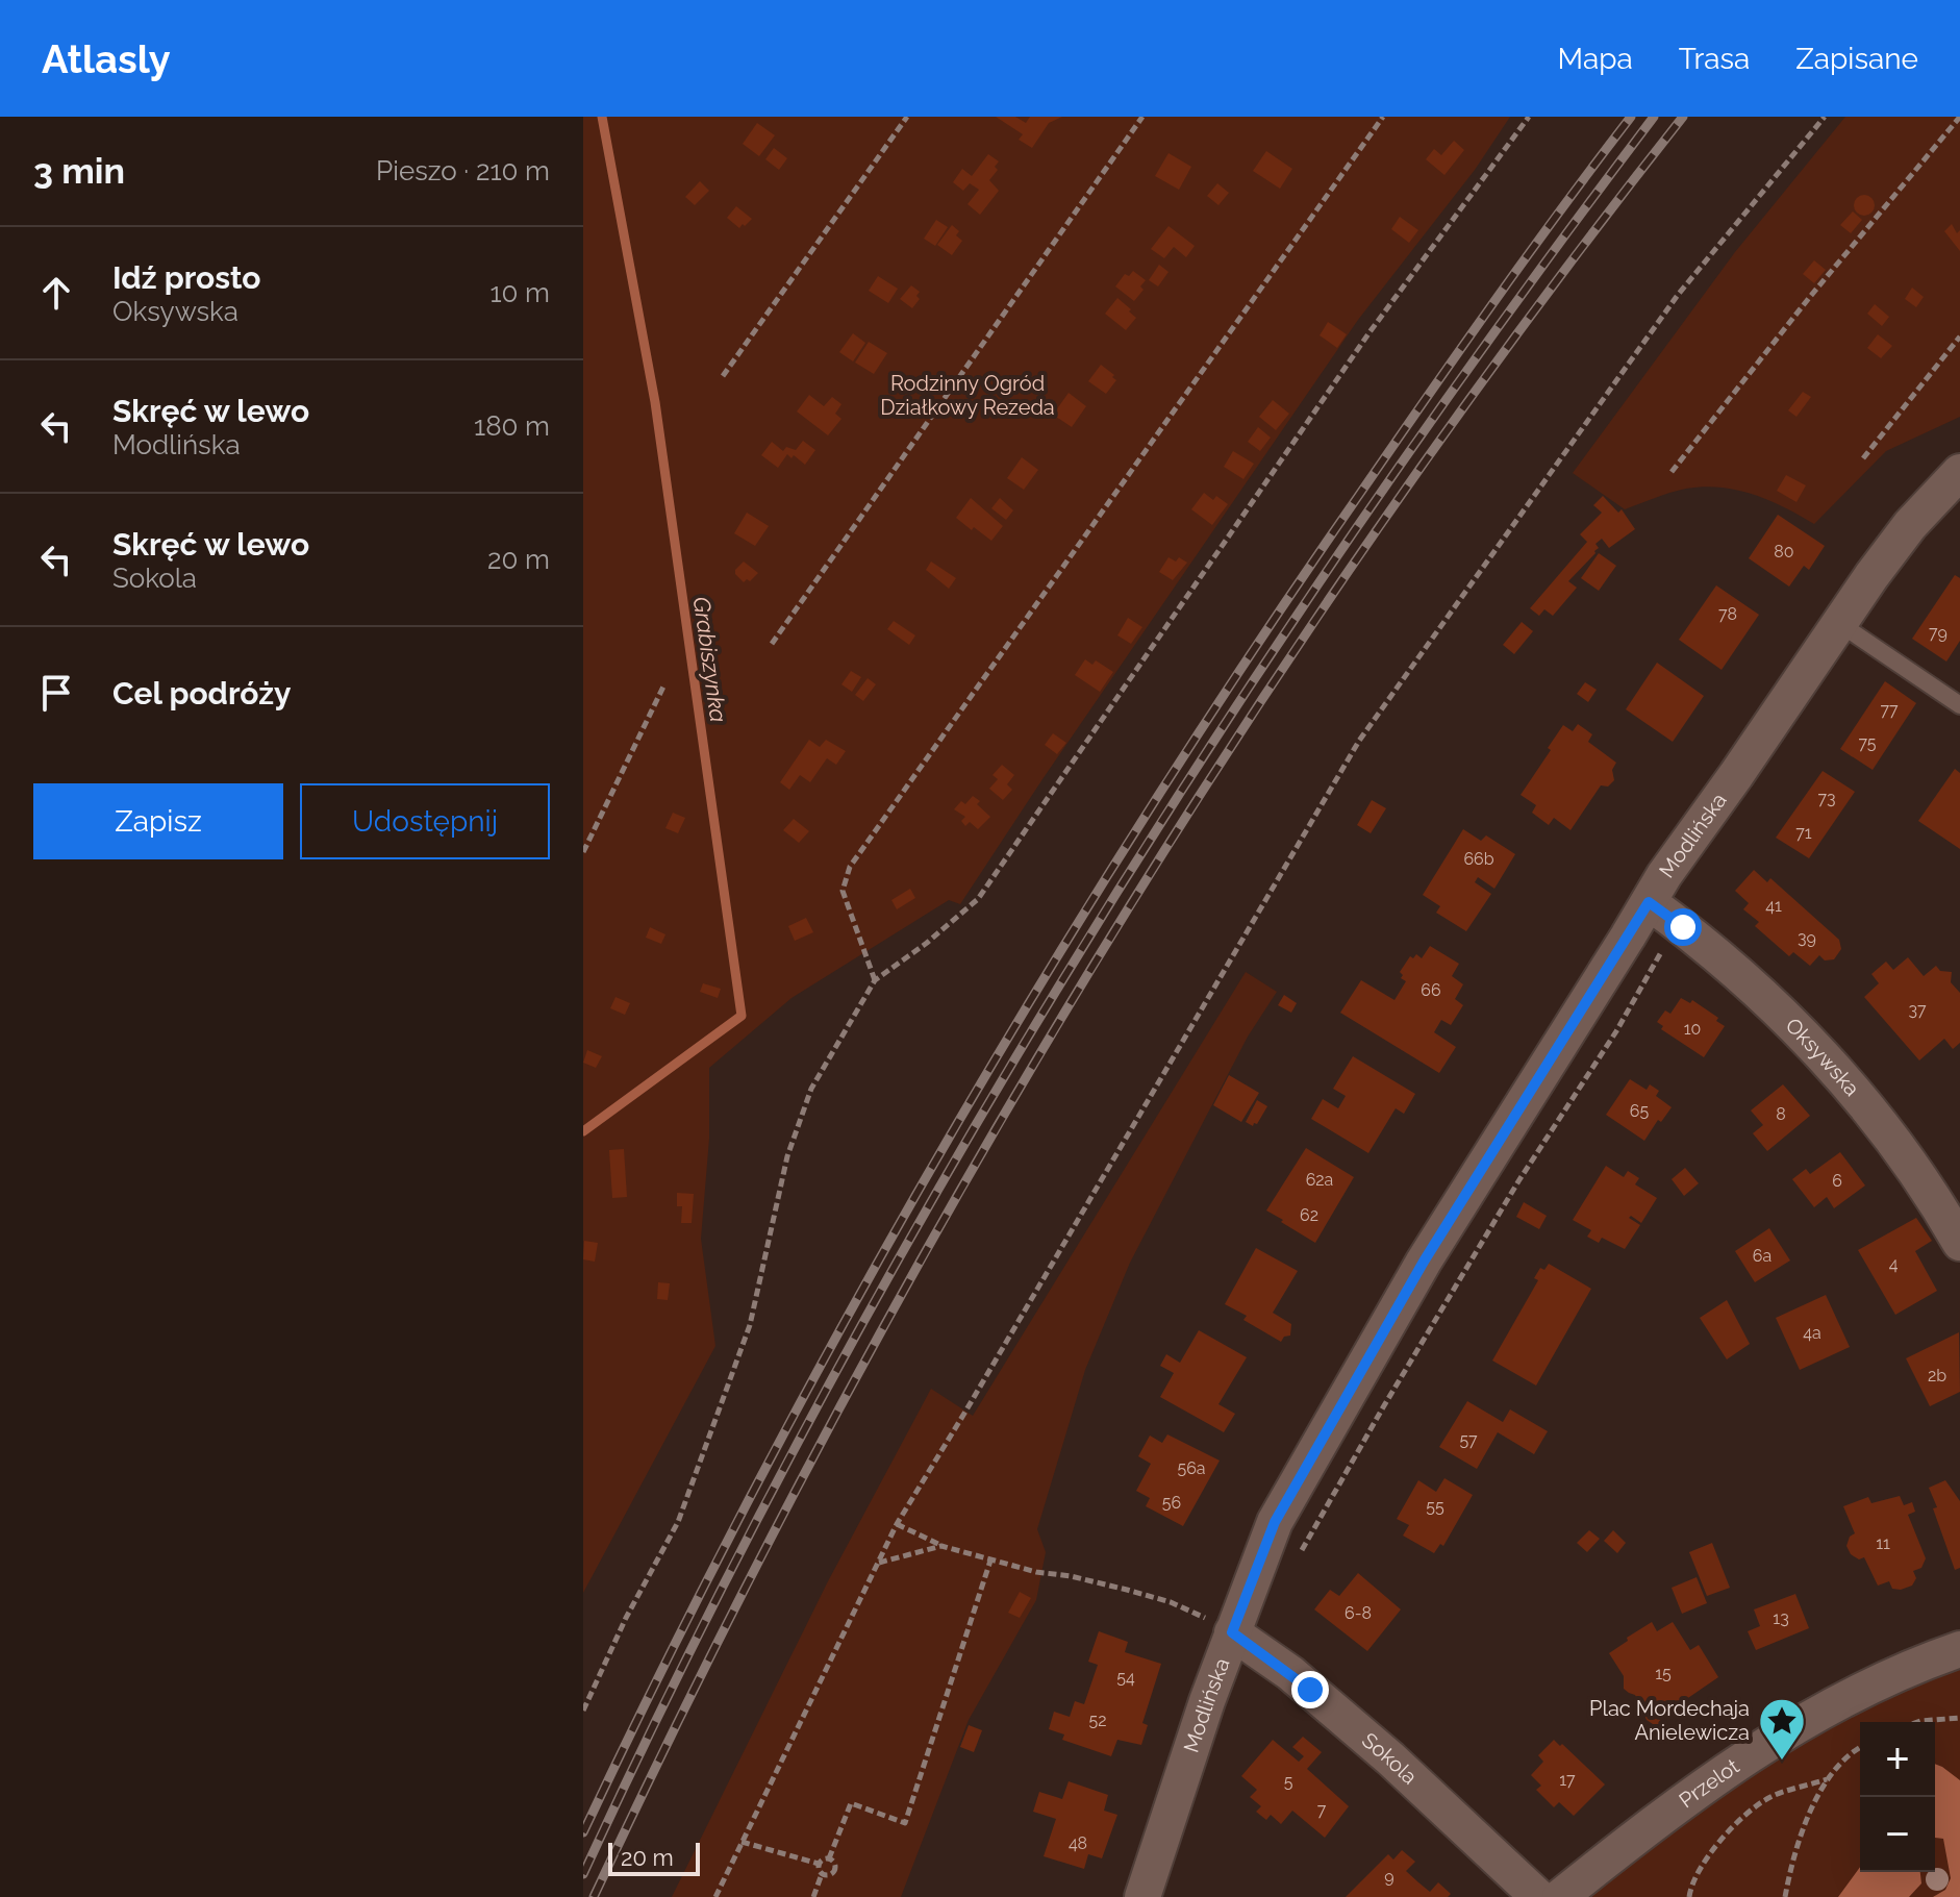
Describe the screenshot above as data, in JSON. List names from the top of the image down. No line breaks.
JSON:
{"streets":{"street":["Modlińska","Oksywska","Sokola","Przelot"]},"crossings":[["Modlińska","Oksywska"],["Modlińska","Sokola"]],"water":["Grabiszynka"],"parks":["Rodzinny Ogród Działkowy Rezeda"],"places":{"place":["Plac Mordechaja Anielewicza"]},"house_numbers":["80","78","79","77","75","73","71","66b","41","39","66","37","10","65","8","62a","6","62","6a","4","4a","2b","57","56a","56","55","11","6-8","13","15","54","52","17","5","7","48","9"],"scale_bar":"20 m","page":{"header":"Atlasly","nav":["Mapa","Trasa","Zapisane"],"heading":["3 min","Pieszo · 210 m"],"list":[["Idź prosto","Oksywska","10 m"],["Skręć w lewo","Modlińska","180 m"],["Skręć w lewo","Sokola","20 m"],"Cel podróży"],"buttons":["Zapisz","Udostępnij"],"map_buttons":["+","−"],"scale":"20 m"}}
